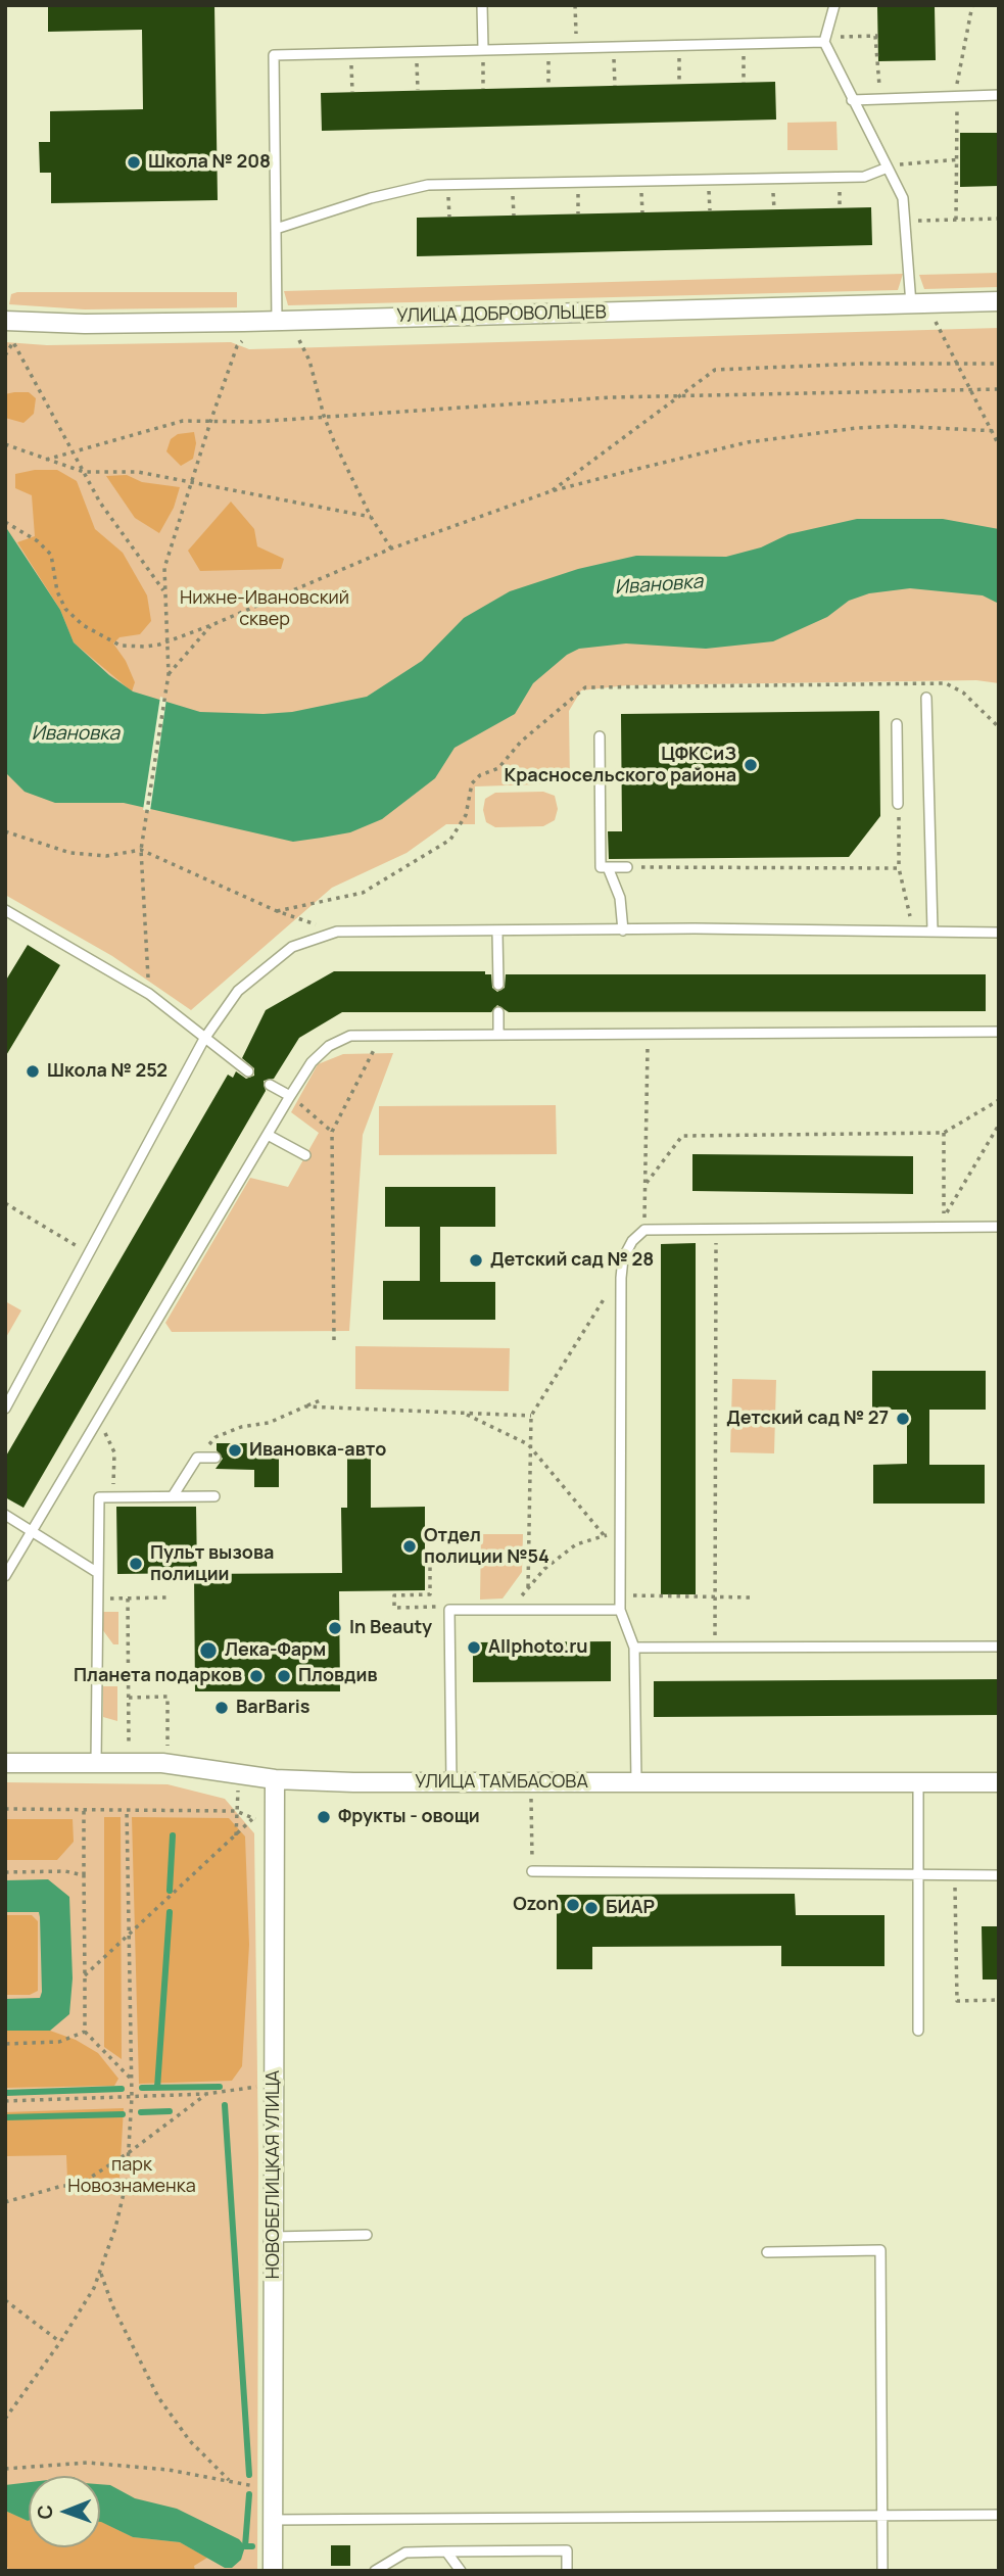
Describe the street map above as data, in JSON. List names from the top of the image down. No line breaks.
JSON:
{"streets":{"street":["УЛИЦА ДОБРОВОЛЬЦЕВ","УЛИЦА ТАМБАСОВА","НОВОБЕЛИЦКАЯ УЛИЦА"]},"crossings":[["УЛИЦА ТАМБАСОВА","НОВОБЕЛИЦКАЯ УЛИЦА"]],"water":["Ивановка"],"parks":["Нижне-Ивановский сквер","парк Новознаменка"],"places":["Школа № 208","ЦФКСиЗ Красносельского района","Школа № 252","Детский сад № 28","Детский сад № 27","Ивановка-авто","Отдел полиции №54","Пульт вызова полиции","In Beauty","Allphoto.ru","Лека-Фарм","Планета подарков","Пловдив","BarBaris","Фрукты - овощи","Ozon","БИАР"],"north":"left"}
